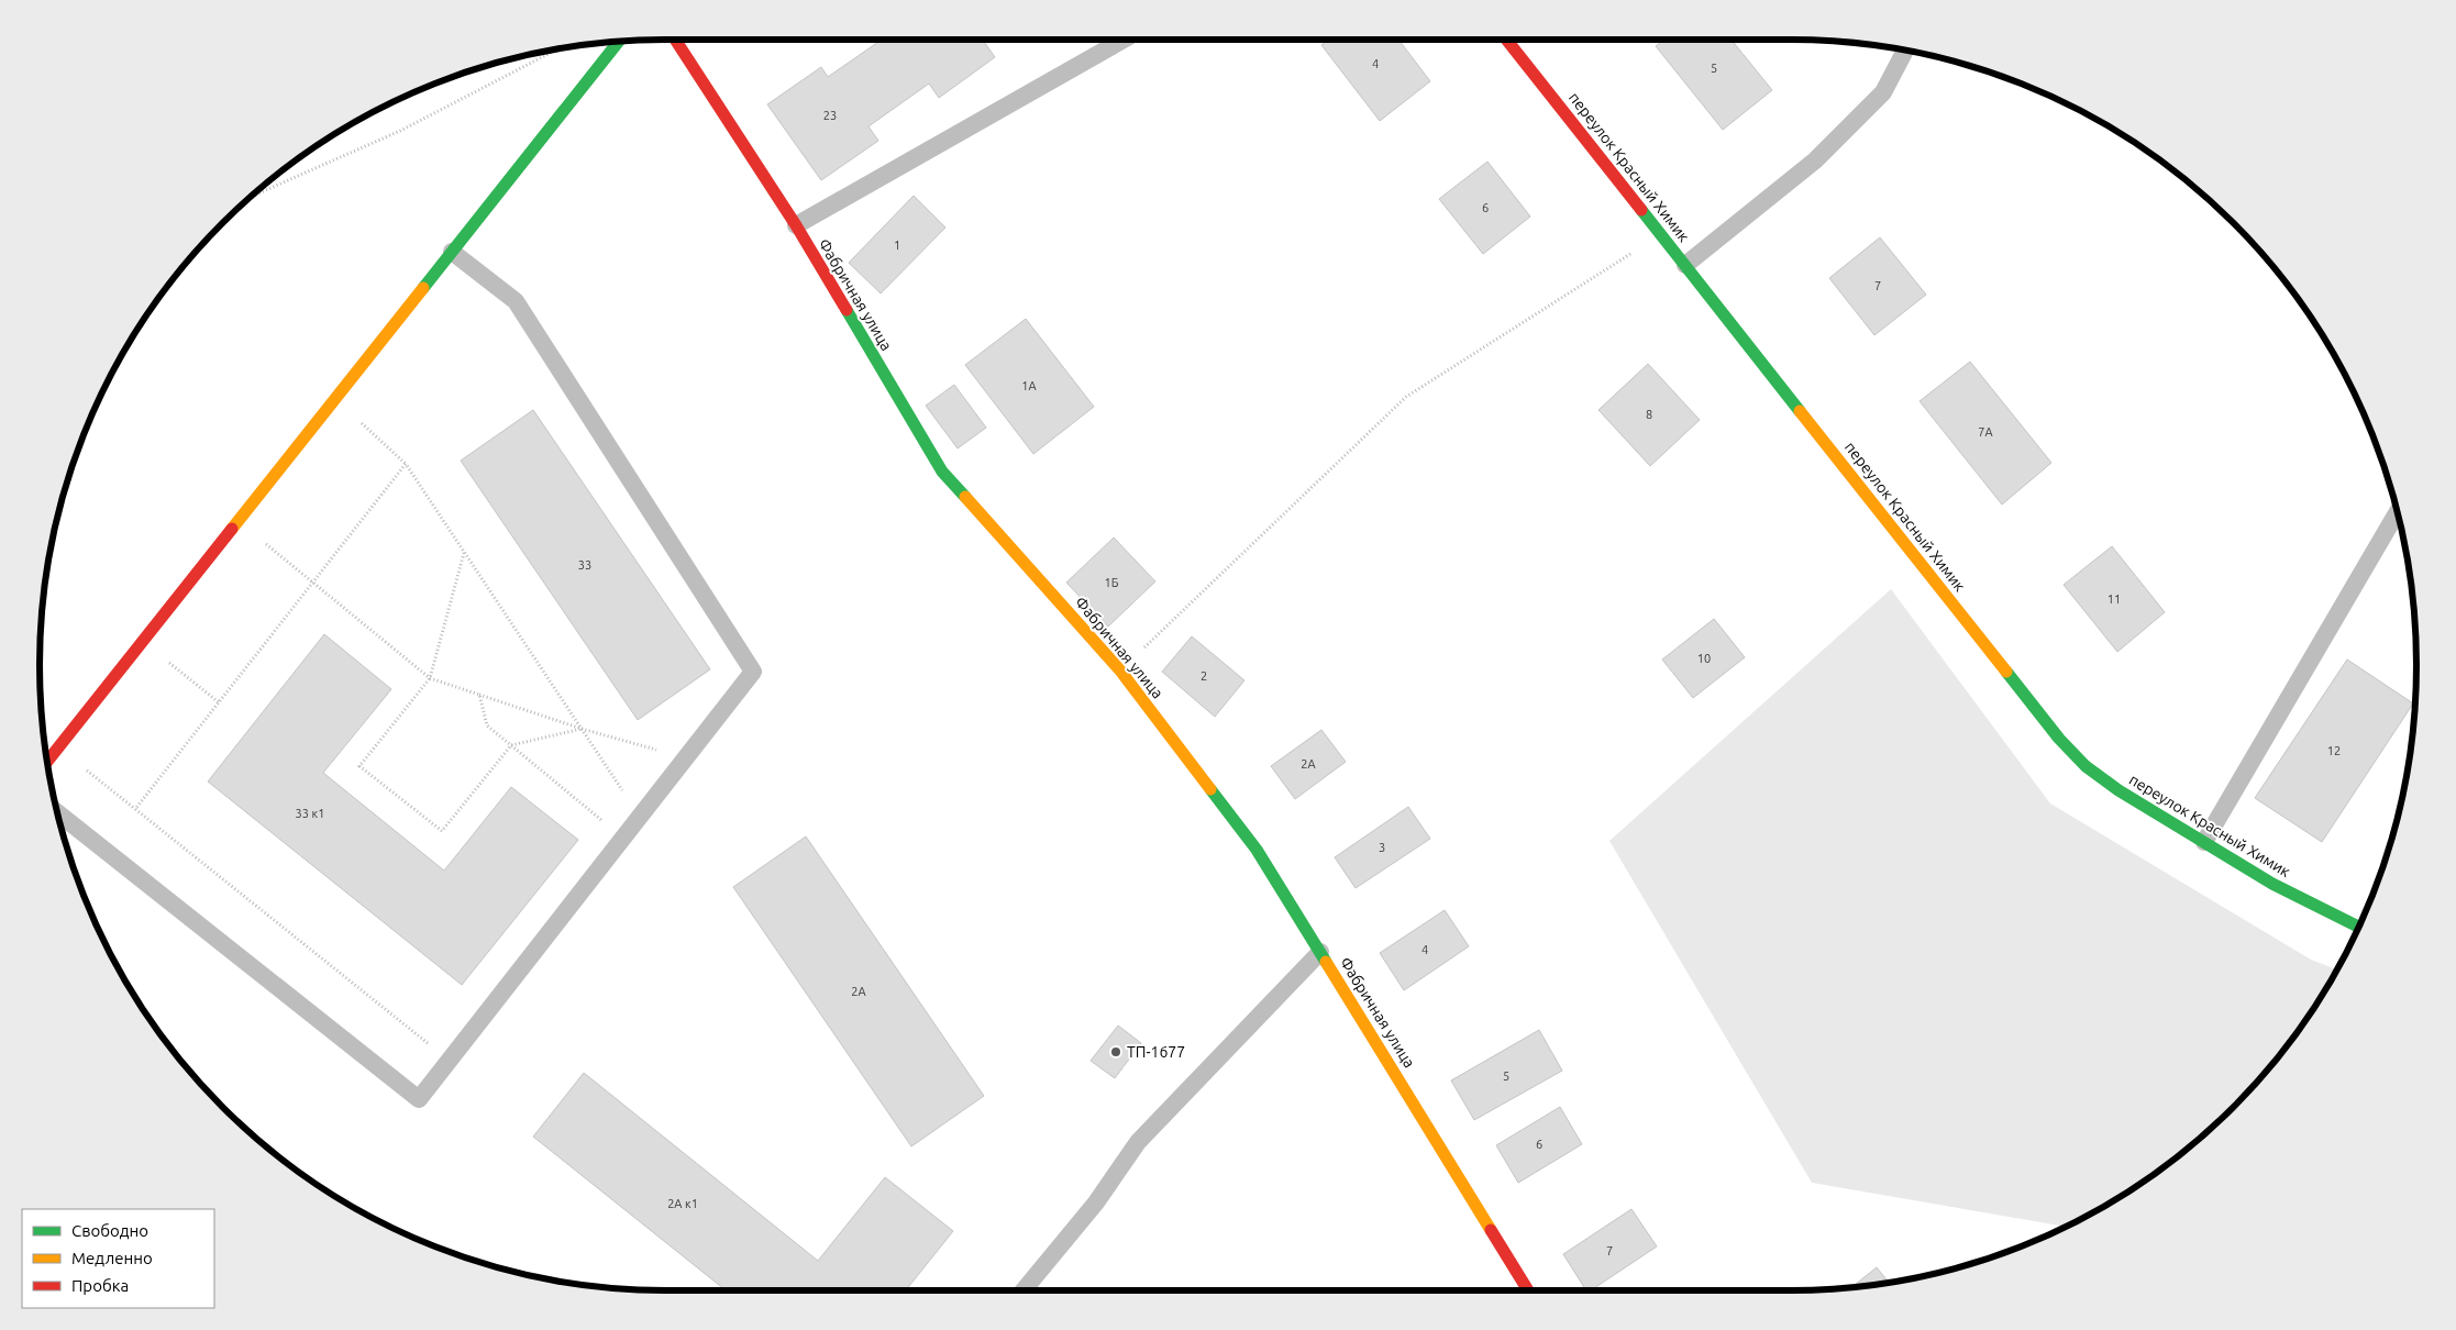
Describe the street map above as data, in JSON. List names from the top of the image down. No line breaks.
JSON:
{"streets":{"street":["переулок Красный Химик","Фабричная улица"]},"places":["ТП-1677"],"house_numbers":["4","5","23","6","1","7","1А","8","7А","33","1Б","11","10","2","12","2А","33 к1","3","4","2А","5","6","2А к1","7"],"legend":["Свободно","Медленно","Пробка"]}
